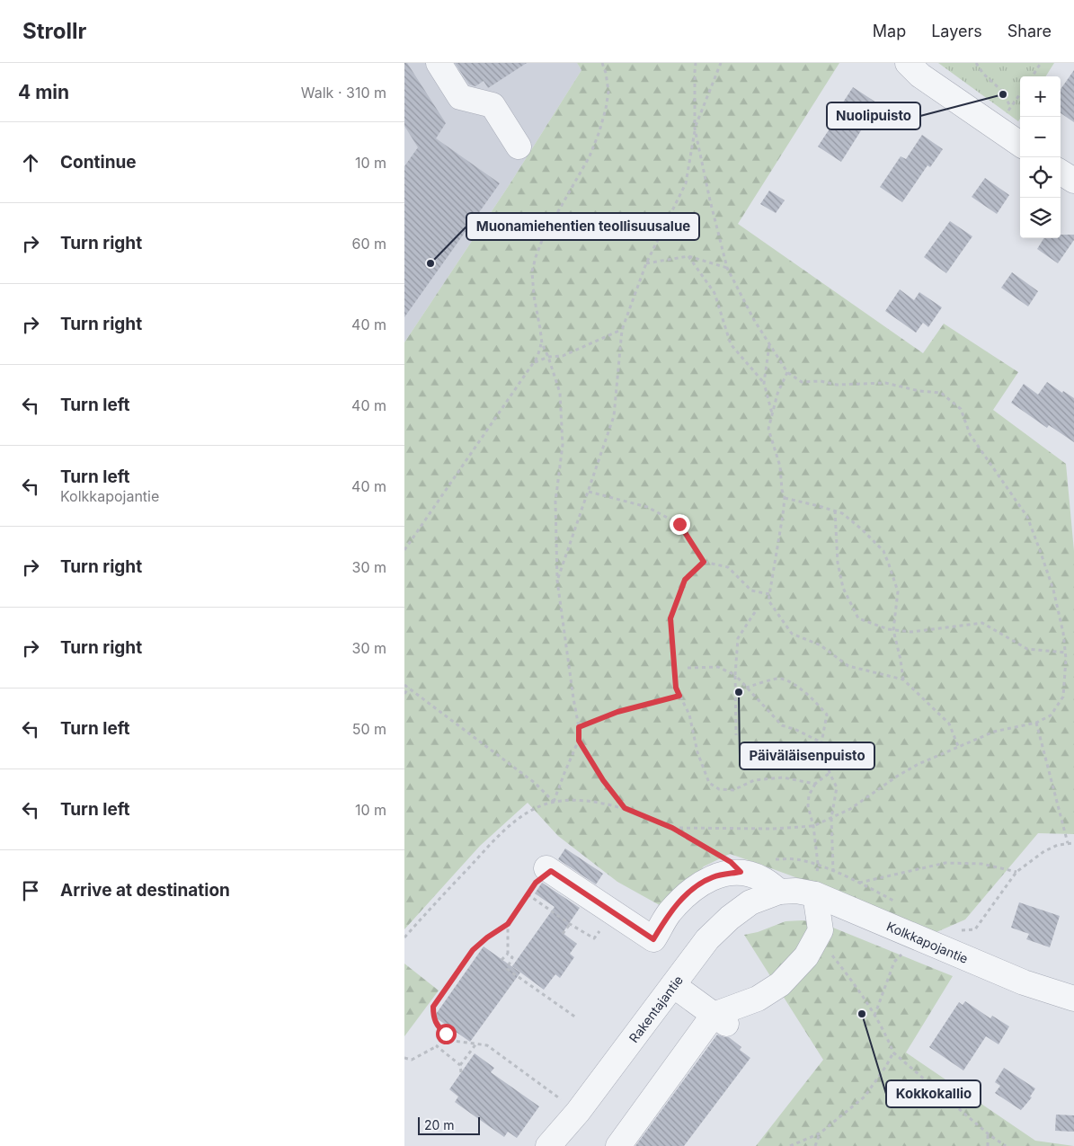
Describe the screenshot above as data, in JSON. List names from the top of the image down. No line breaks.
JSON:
{"streets":{"street":["Kolkkapojantie","Rakentajantie"]},"crossings":[["Kolkkapojantie","Rakentajantie"]],"places":["Nuolipuisto","Muonamiehentien teollisuusalue","Päiväläisenpuisto","Kokkokallio"],"scale_bar":"20 m","page":{"header":"Strollr","nav":["Map","Layers","Share"],"heading":["4 min","Walk · 310 m"],"map_buttons":["+","−"],"list":[["Continue","10 m"],["Turn right","60 m"],["Turn right","40 m"],["Turn left","40 m"],["Turn left","Kolkkapojantie","40 m"],["Turn right","30 m"],["Turn right","30 m"],["Turn left","50 m"],["Turn left","10 m"],"Arrive at destination"],"scale":"20 m"}}
